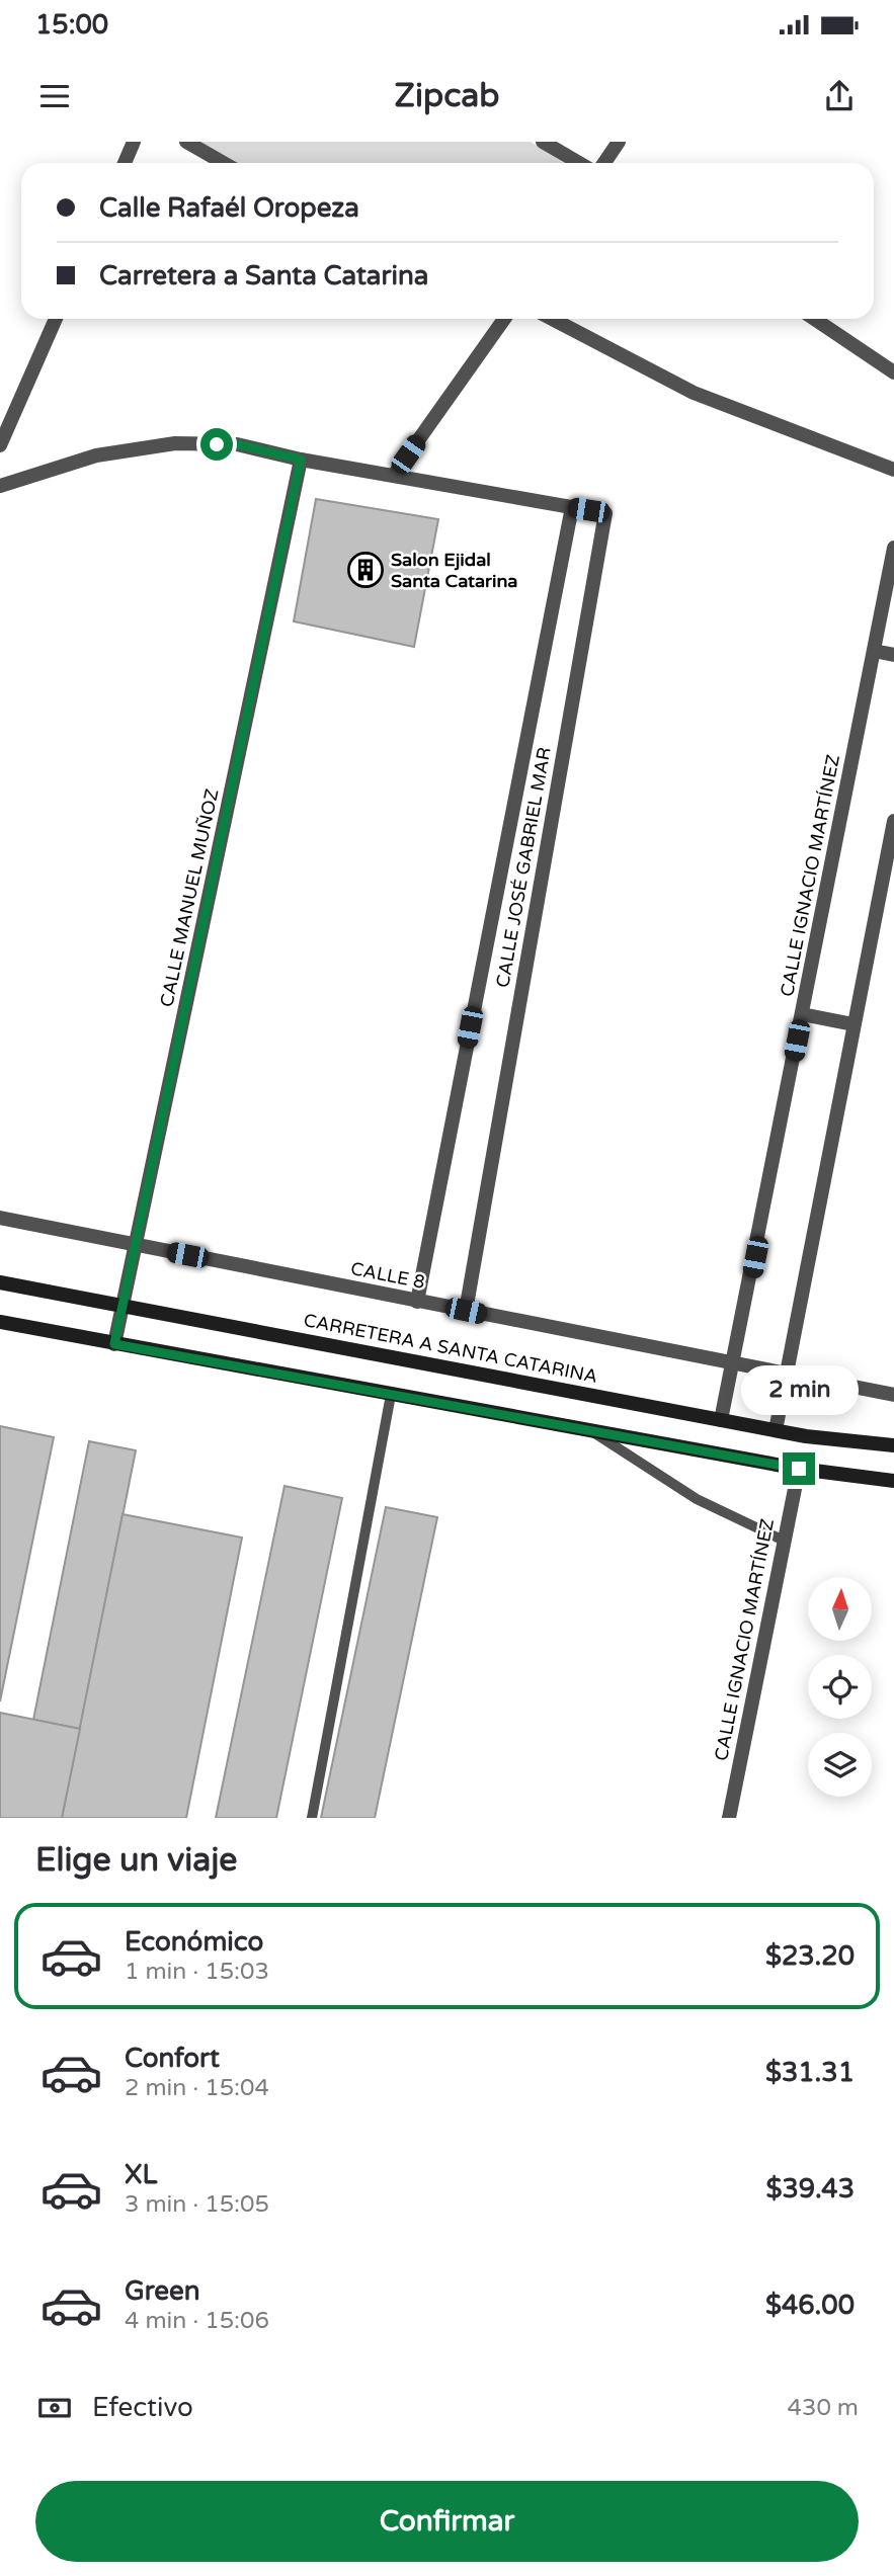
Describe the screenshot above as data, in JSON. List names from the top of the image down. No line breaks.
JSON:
{"streets":{"main road":["CARRETERA A SANTA CATARINA"],"street":["CALLE JOSÉ GABRIEL MAR","CALLE IGNACIO MARTÍNEZ","CALLE MANUEL MUÑOZ","CALLE 8"]},"crossings":[["CALLE JOSÉ GABRIEL MAR","CALLE 8"],["CALLE IGNACIO MARTÍNEZ","CALLE 8"],["CALLE IGNACIO MARTÍNEZ","CARRETERA A SANTA CATARINA"],["CALLE MANUEL MUÑOZ","CALLE 8"],["CALLE MANUEL MUÑOZ","CARRETERA A SANTA CATARINA"]],"places":{"building":["Salon Ejidal Santa Catarina"]},"north":"top","page":{"status":"15:00","header":"Zipcab","banner":["Calle Rafaél Oropeza","Carretera a Santa Catarina"],"bubble":"2 min","heading":"Elige un viaje","list":[{"name":"Económico","note":"1 min · 15:03","value":"$23.20"},{"name":"Confort","note":"2 min · 15:04","value":"$31.31"},{"name":"XL","note":"3 min · 15:05","value":"$39.43"},{"name":"Green","note":"4 min · 15:06","value":"$46.00"}],"pay":["Efectivo","430 m"],"buttons":"Confirmar"}}
